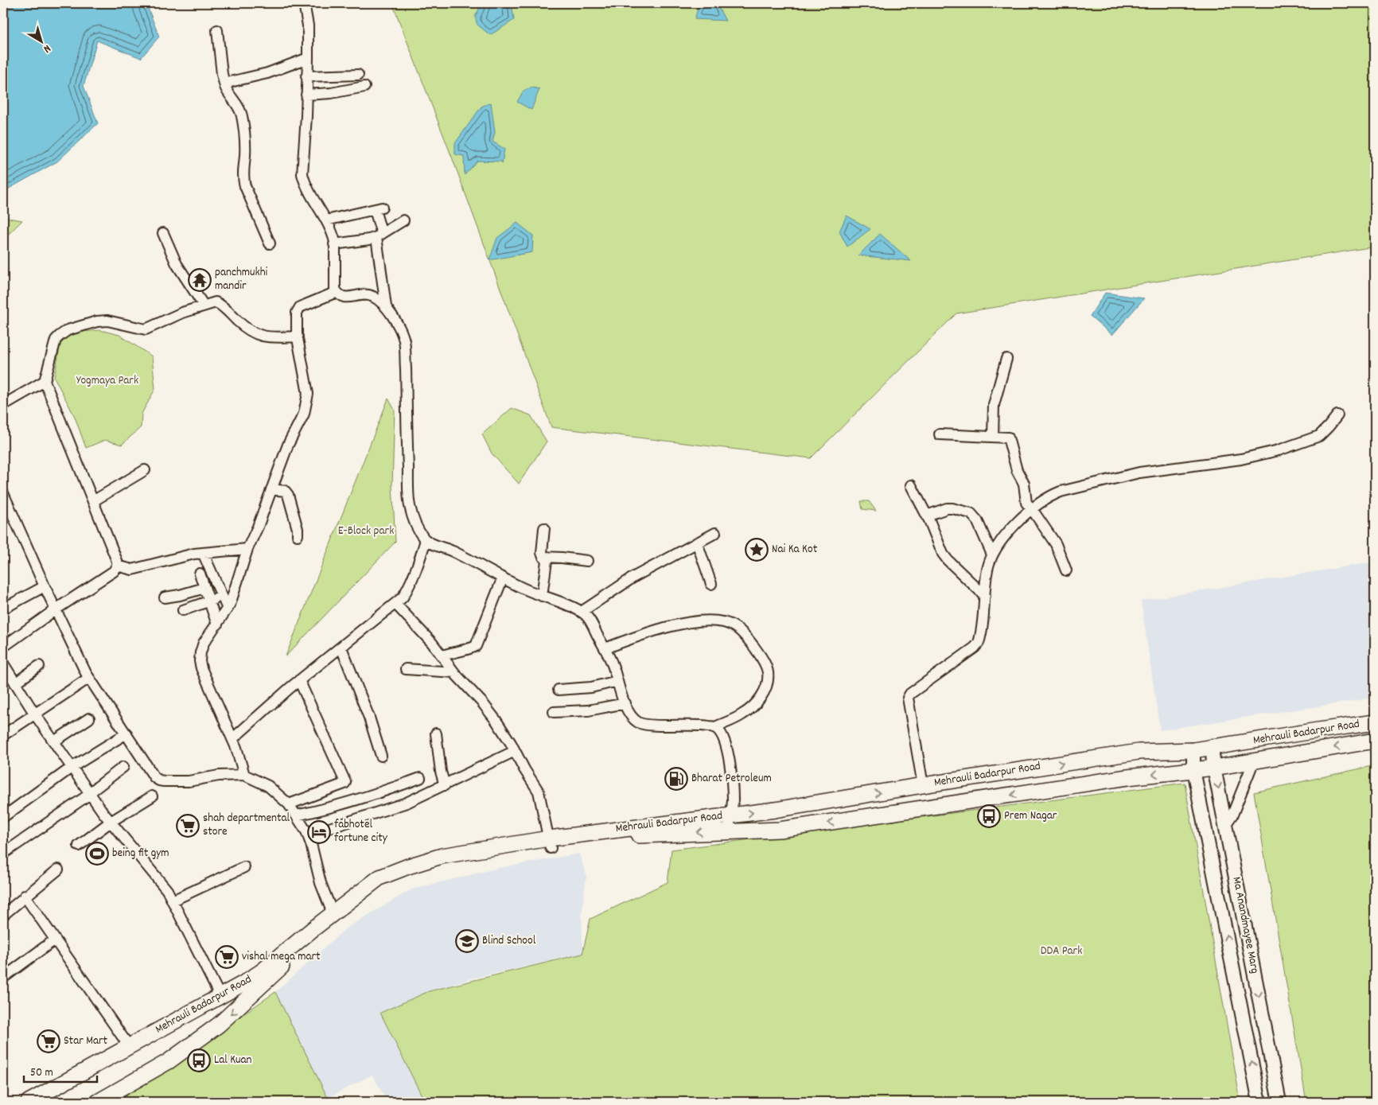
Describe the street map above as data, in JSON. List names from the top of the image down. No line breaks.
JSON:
{"streets":{"main road":["Mehrauli Badarpur Road","Ma Anandmayee Marg"]},"crossings":[["Mehrauli Badarpur Road","Ma Anandmayee Marg"]],"parks":["Yogmaya Park","E-Block park","DDA Park"],"places":{"temple":["panchmukhi mandir"],"place":["Nai Ka Kot"],"fuel station":["Bharat Petroleum"],"bus stop":["Prem Nagar","Lal Kuan"],"supermarket":["shah departmental store","vishal mega mart","Star Mart"],"hotel":["fabhotel fortune city"],"sports":["being fit gym"],"school or university":["Blind School"]},"scale_bar":"50 m","north":"bottom right"}
